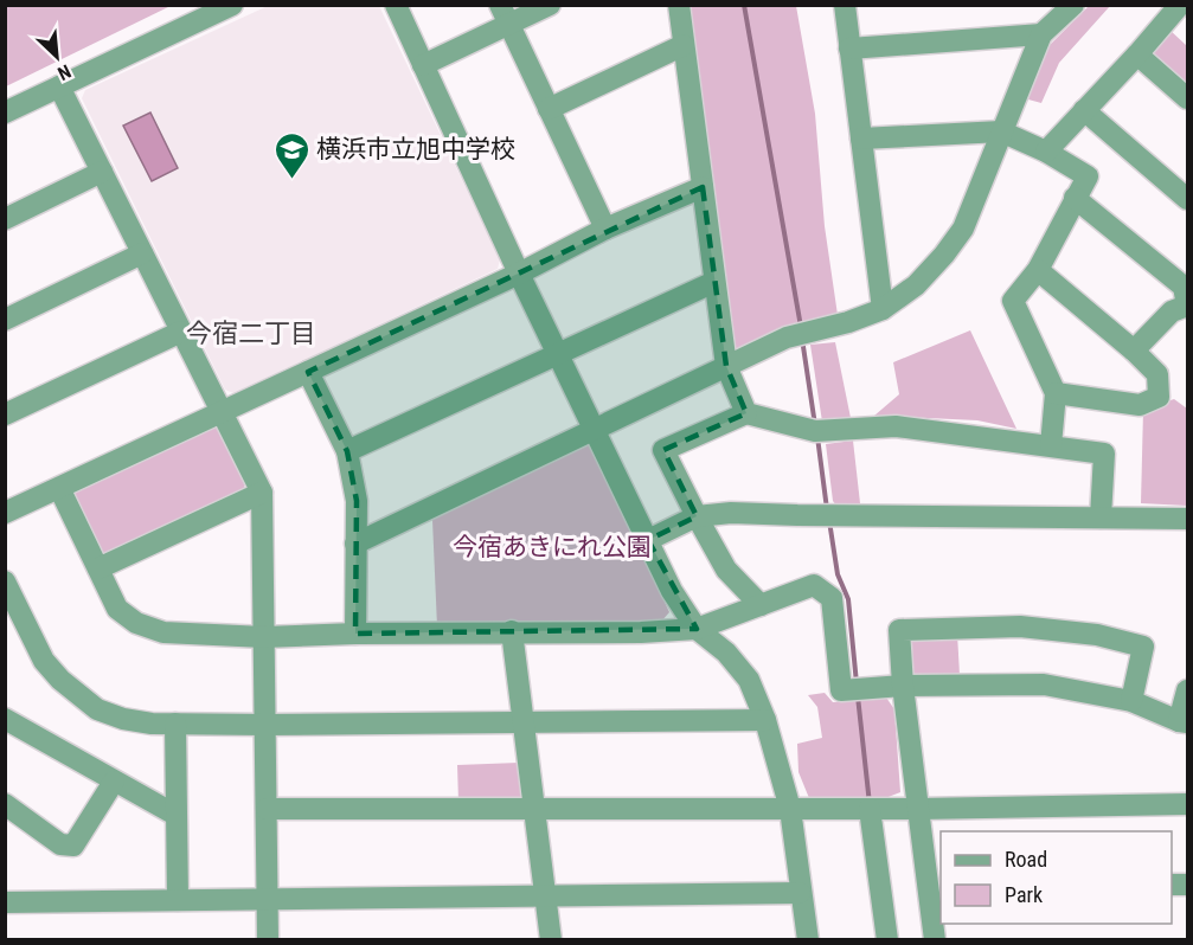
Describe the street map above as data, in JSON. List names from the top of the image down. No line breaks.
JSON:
{"districts":["今宿二丁目"],"parks":["今宿あきにれ公園"],"places":{"school or university":["横浜市立旭中学校"]},"legend":["Road","Park"],"north":"bottom right"}
